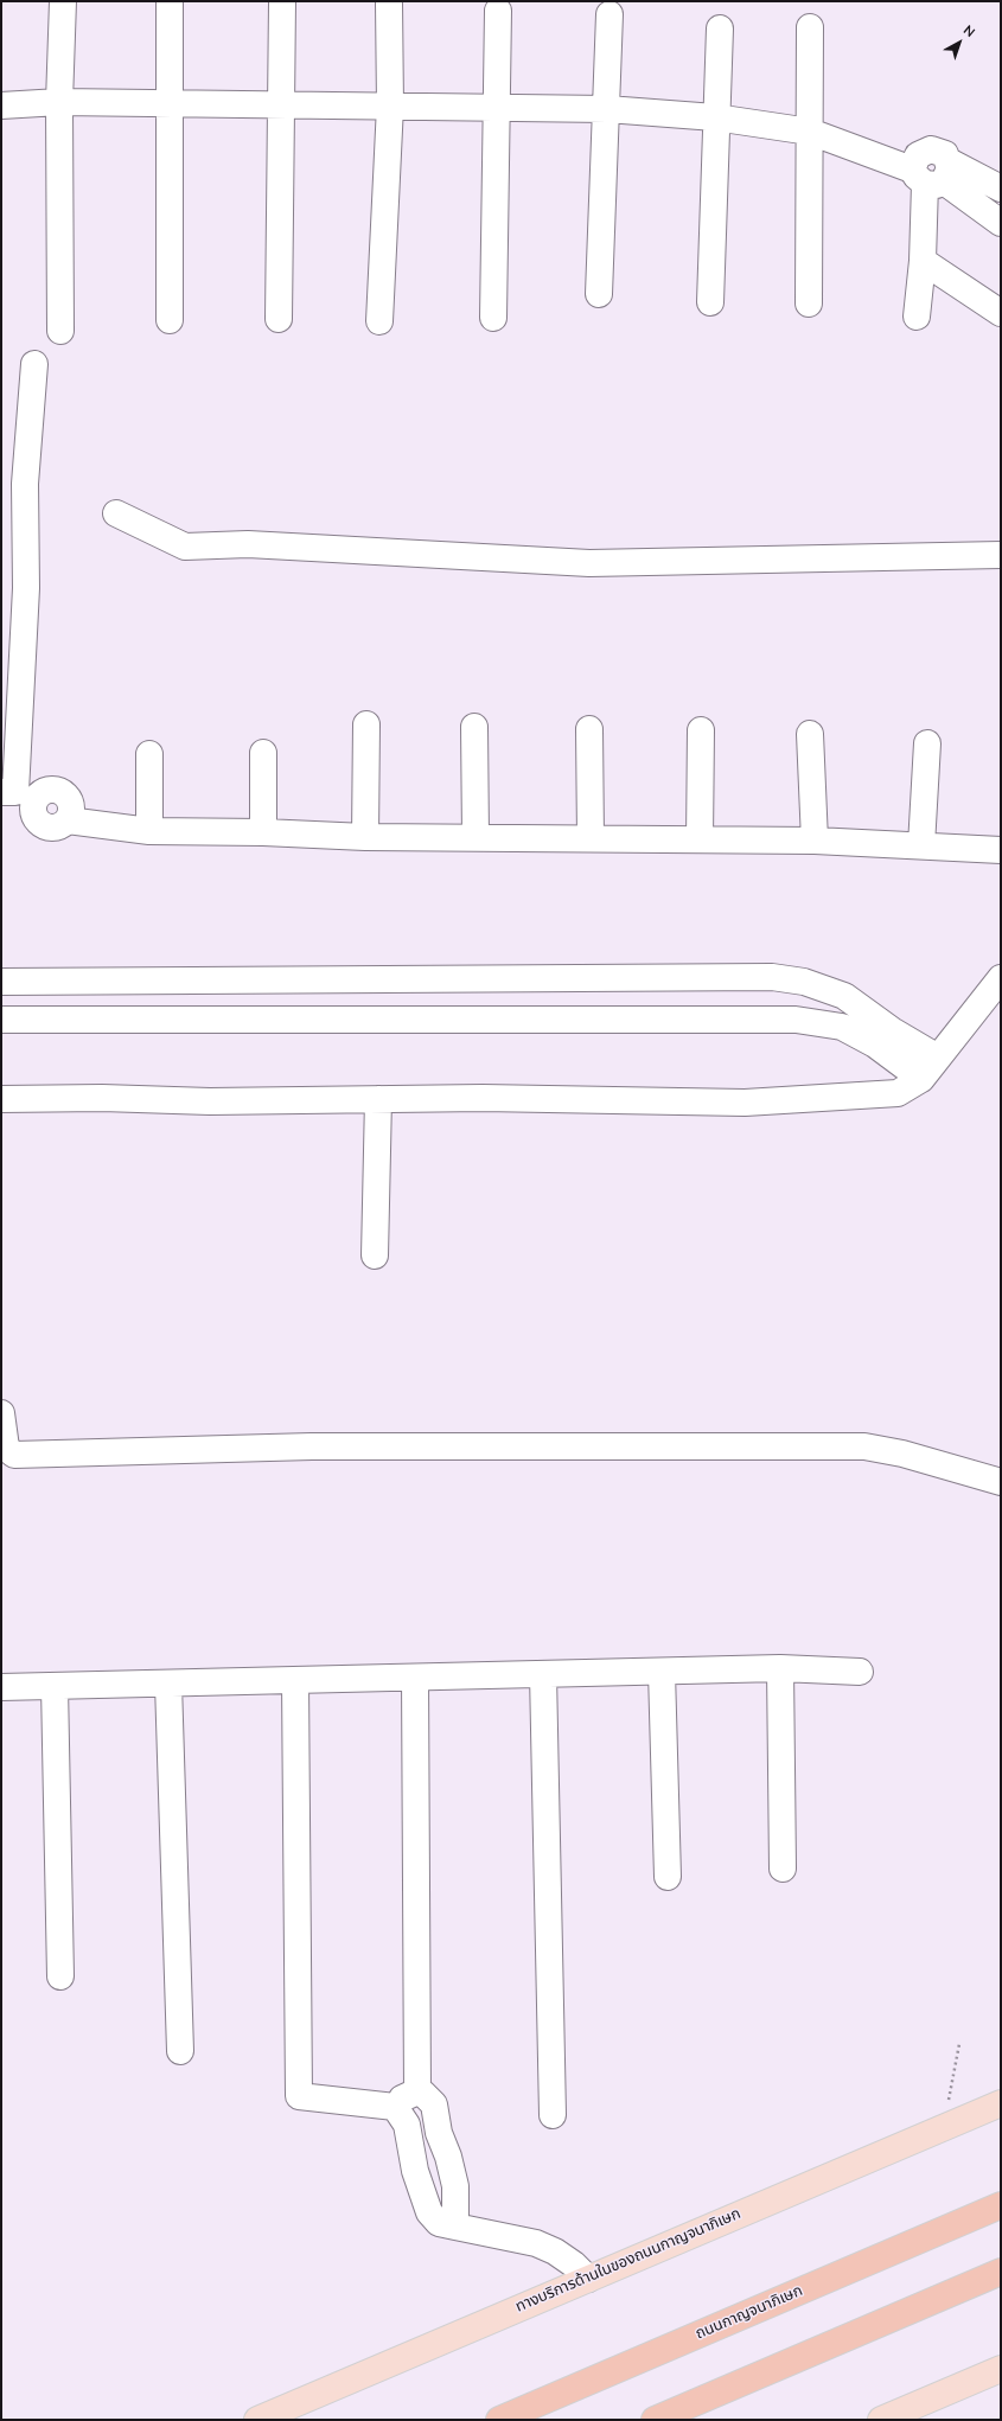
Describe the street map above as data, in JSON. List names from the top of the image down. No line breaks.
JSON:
{"streets":{"highway":["ถนนกาญจนาภิเษก"],"main road":["ทางบริการด้านในของถนนกาญจนาภิเษก"]},"north":"top right"}
